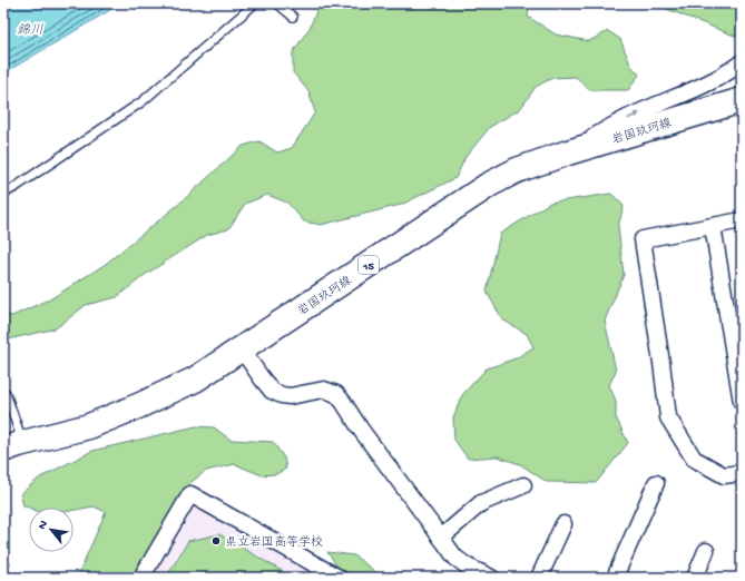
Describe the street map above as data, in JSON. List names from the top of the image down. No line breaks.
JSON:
{"streets":{"main road":["岩国玖珂線","15"]},"water":["錦川"],"places":["県立岩国高等学校"],"north":"top left"}
